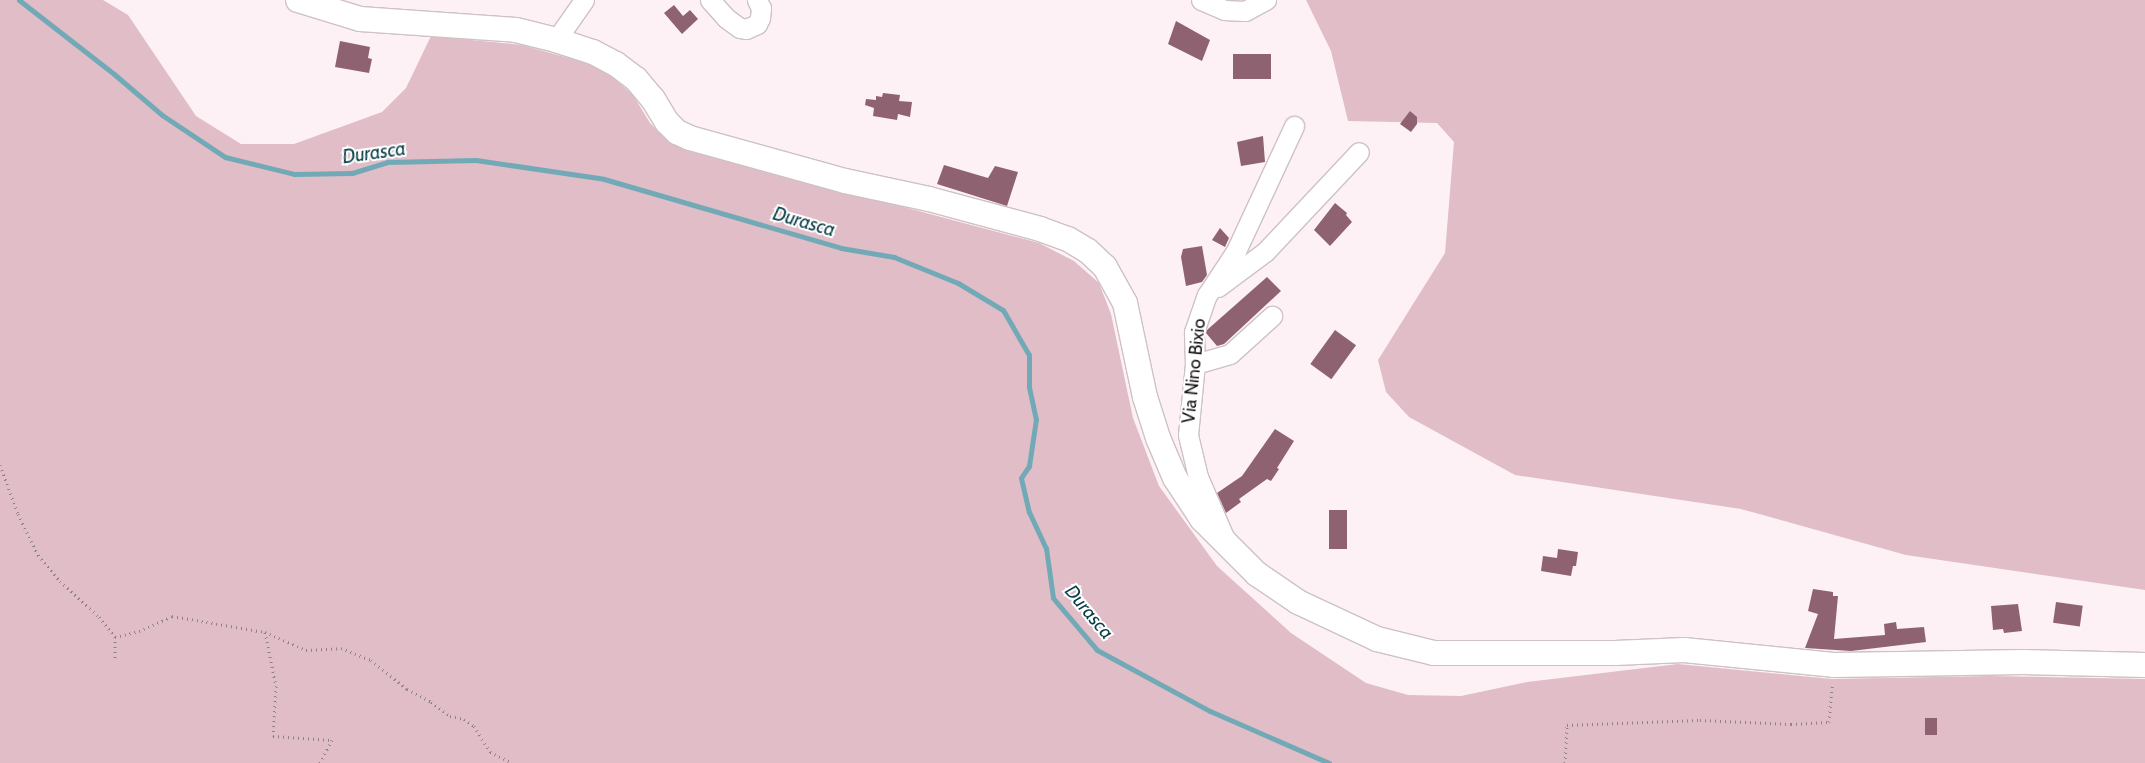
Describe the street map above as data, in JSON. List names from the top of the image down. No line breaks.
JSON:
{"streets":{"street":["Via Nino Bixio"]},"water":["Durasca"]}
